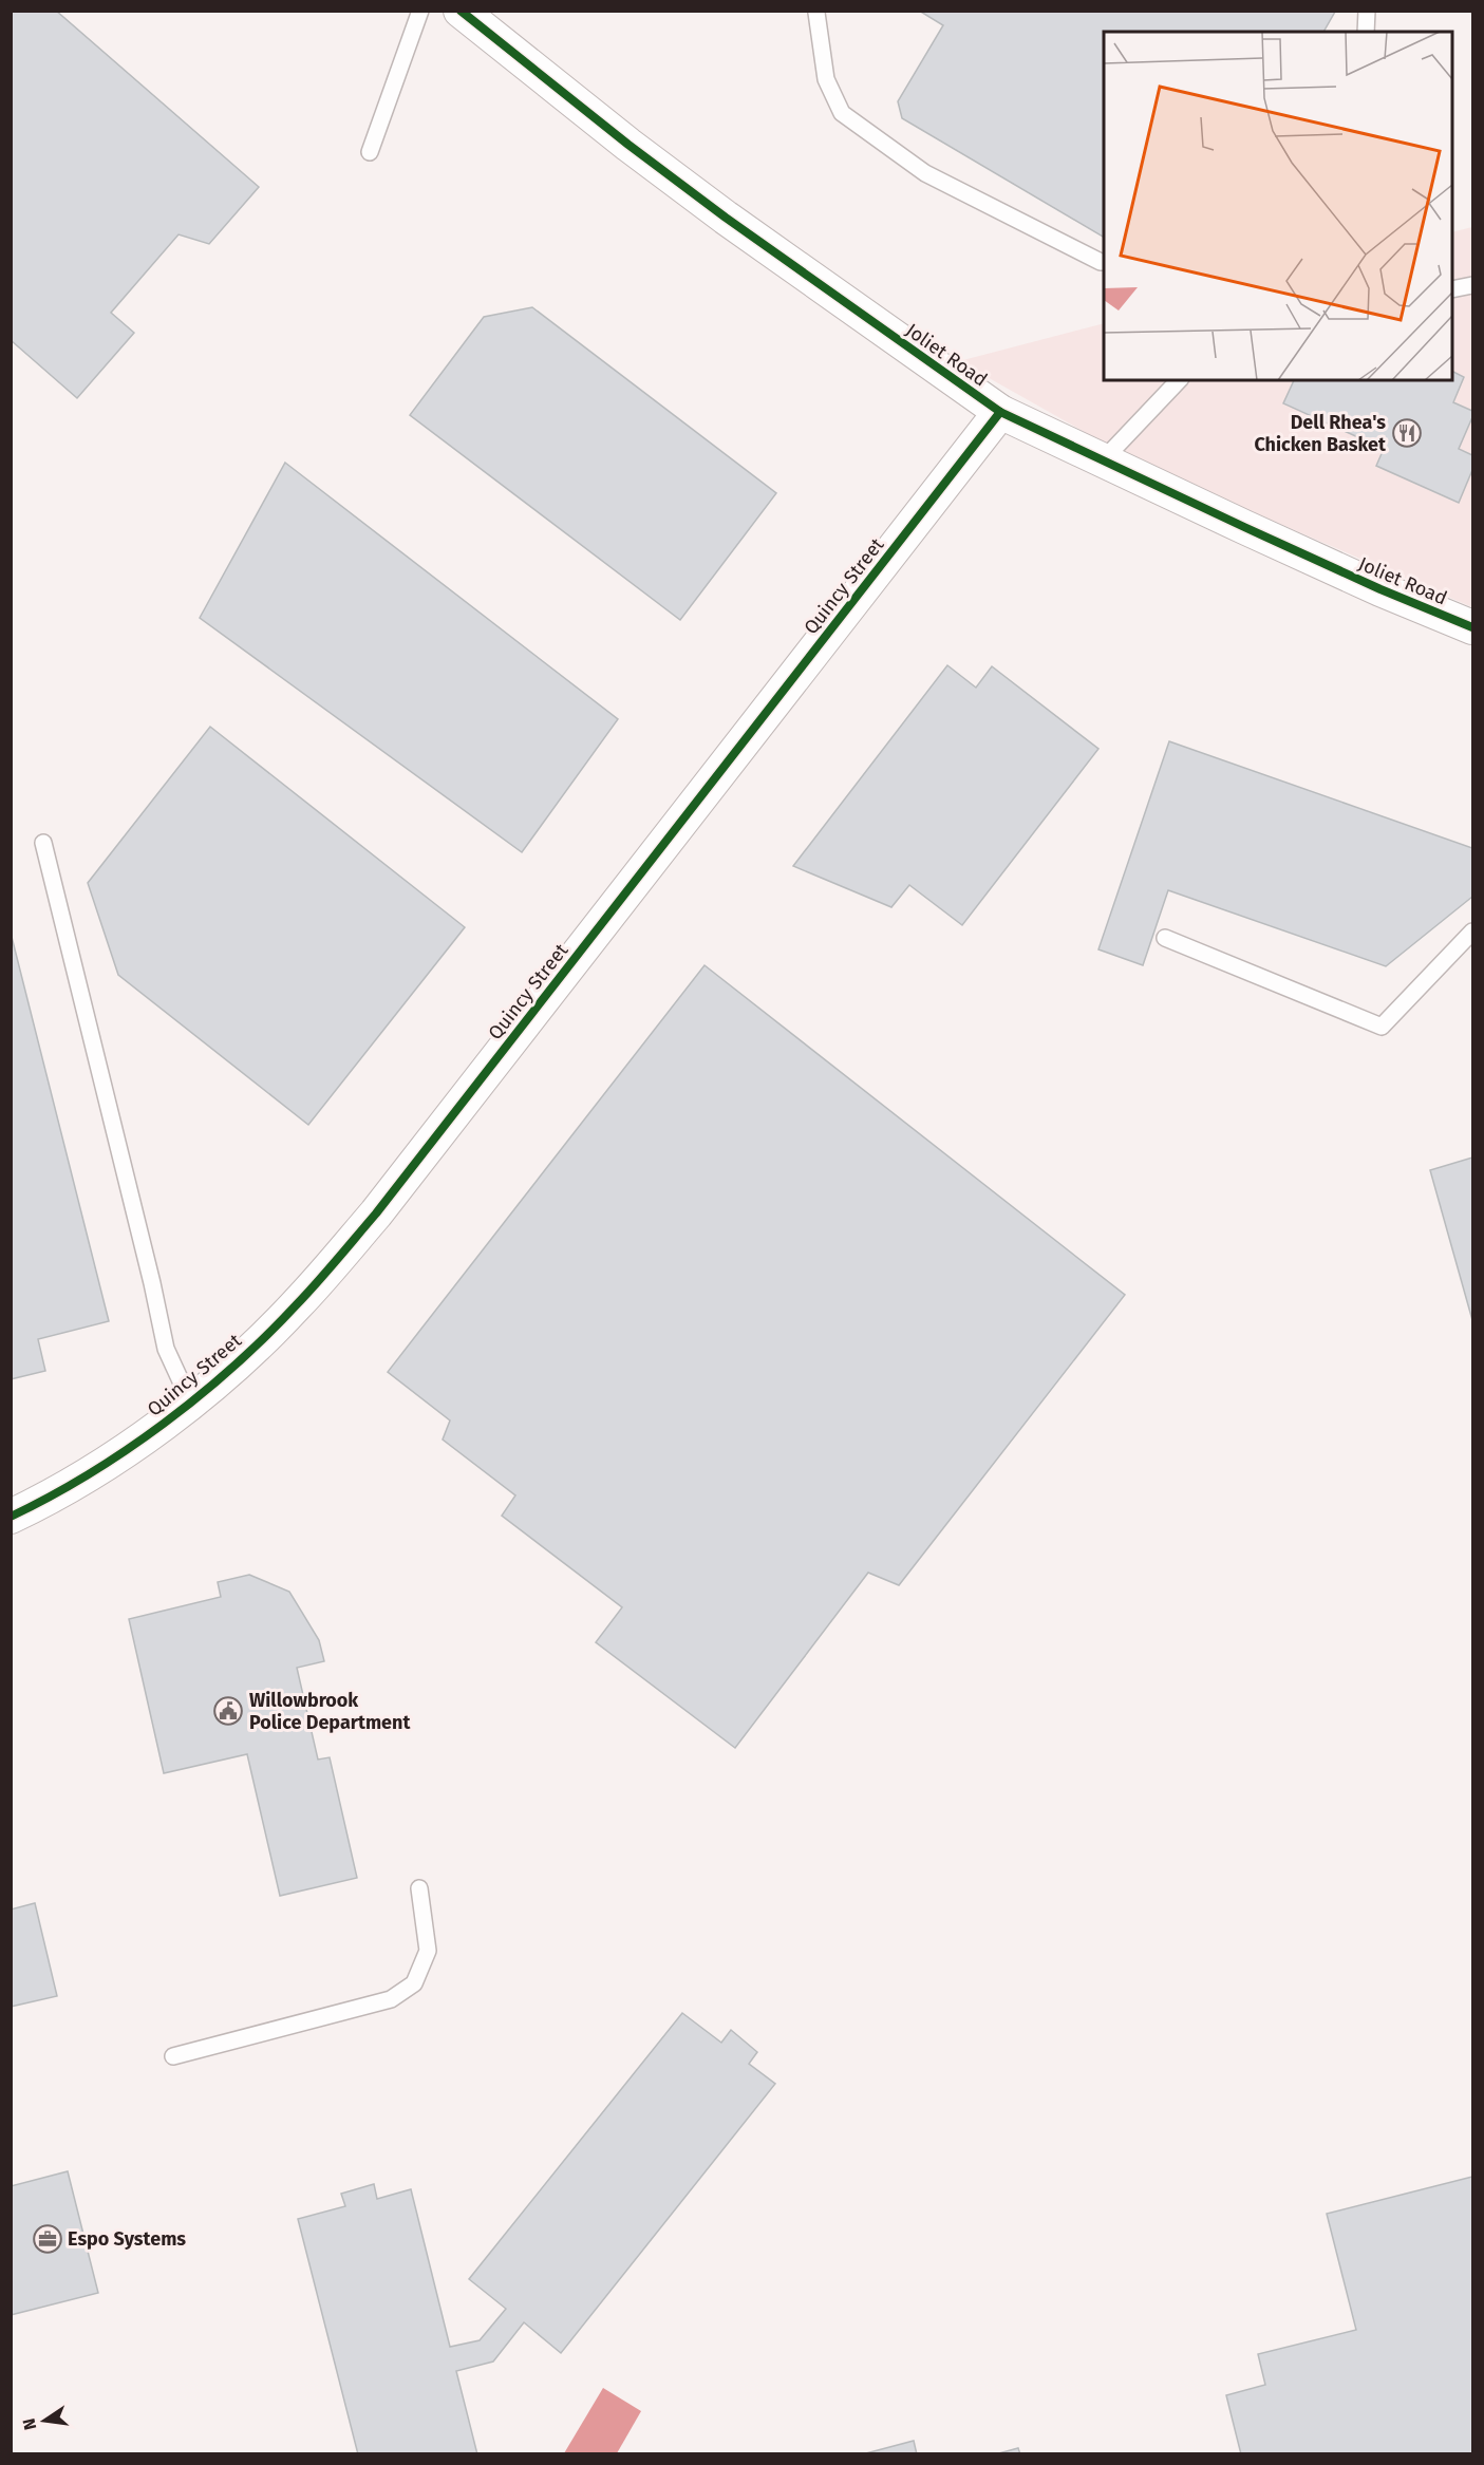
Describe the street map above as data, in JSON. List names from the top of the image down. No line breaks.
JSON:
{"streets":{"street":["Joliet Road","Quincy Street"]},"crossings":[["Joliet Road","Quincy Street"]],"places":{"restaurant":["Dell Rhea's Chicken Basket"],"public building":["Willowbrook Police Department"],"office":["Espo Systems"]},"north":"left"}
